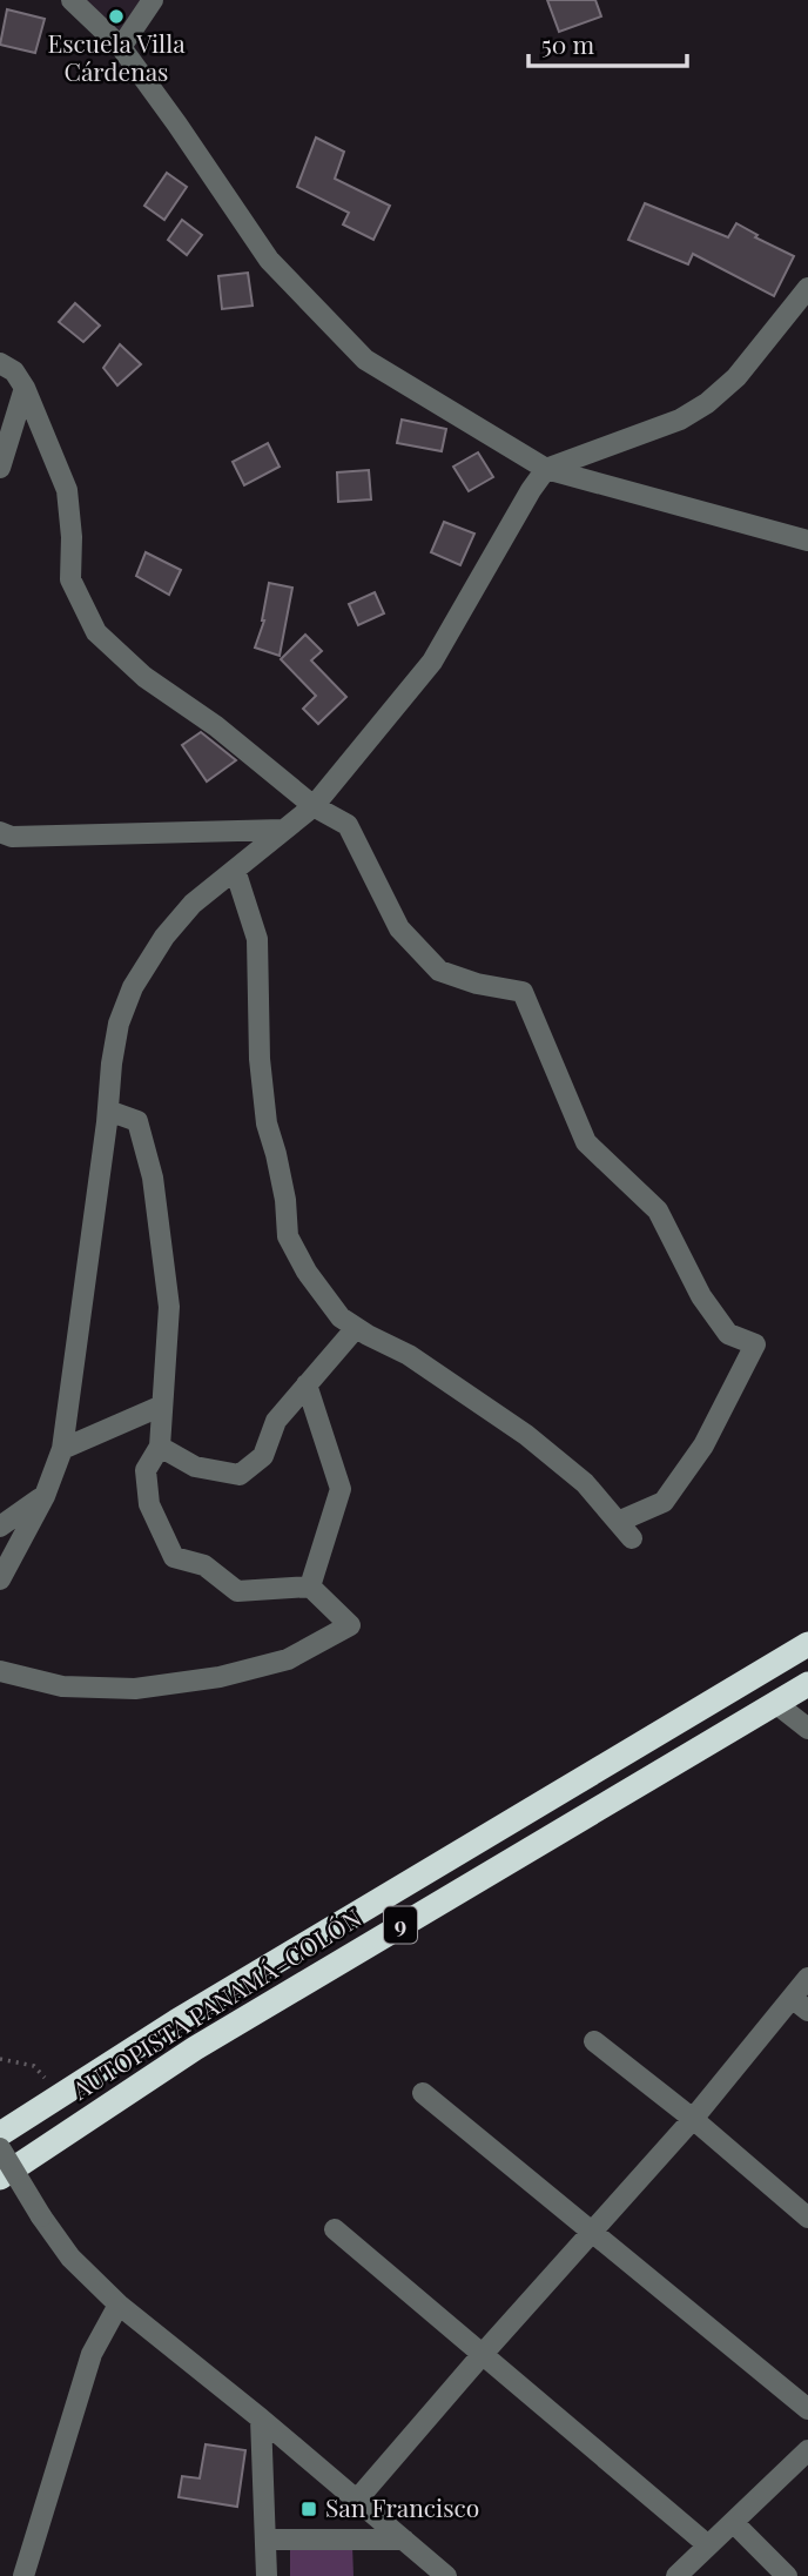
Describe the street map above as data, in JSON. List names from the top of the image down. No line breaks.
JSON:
{"streets":{"highway":["9","AUTOPISTA PANAMÁ–COLÓN"]},"places":{"other":["Escuela Villa Cárdenas"],"transit":["San Francisco"]},"scale_bar":"50 m"}
